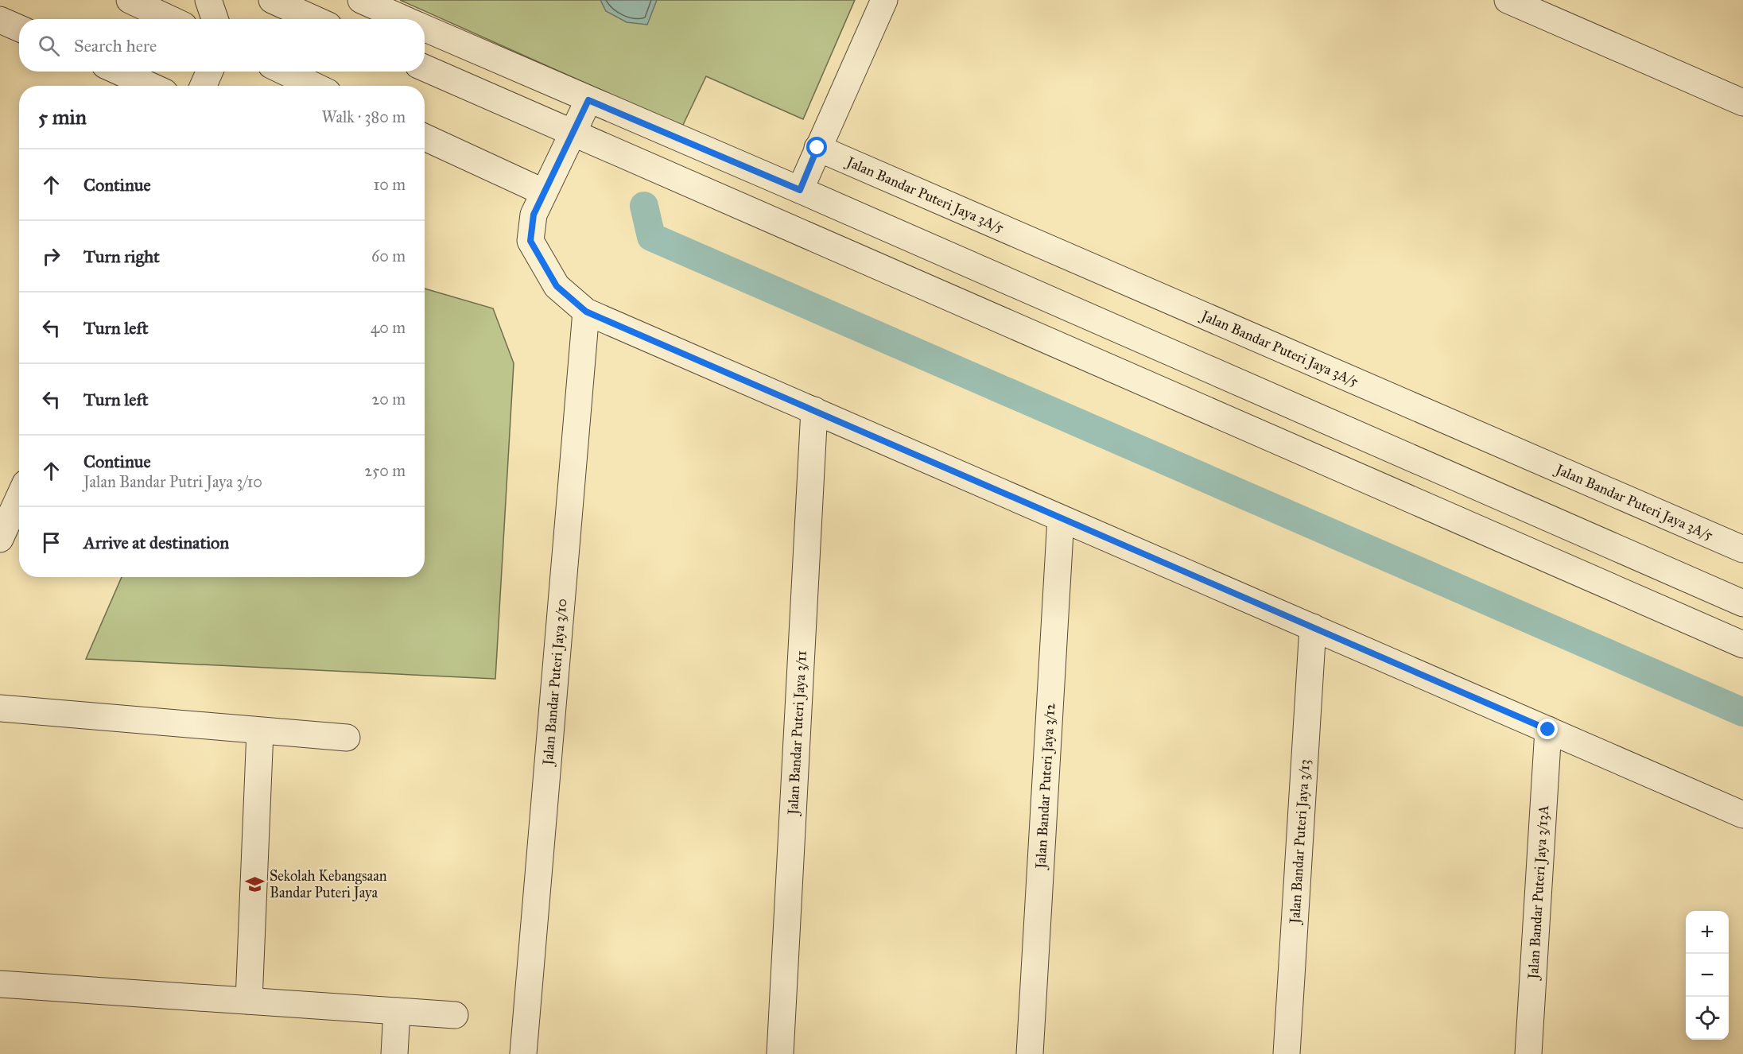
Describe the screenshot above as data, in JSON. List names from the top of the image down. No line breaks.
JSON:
{"streets":{"street":["Jalan Bandar Puteri Jaya 3A/5","Jalan Bandar Puteri Jaya 3/10","Jalan Bandar Puteri Jaya 3/11","Jalan Bandar Puteri Jaya 3/12","Jalan Bandar Puteri Jaya 3/13","Jalan Bandar Puteri Jaya 3/13A"]},"places":{"school or university":["Sekolah Kebangsaan Bandar Puteri Jaya"]},"page":{"search":"Search here","heading":["5 min","Walk · 380 m"],"list":[["Continue","10 m"],["Turn right","60 m"],["Turn left","40 m"],["Turn left","20 m"],["Continue","Jalan Bandar Putri Jaya 3/10","250 m"],"Arrive at destination"],"map_buttons":["+","−"]}}
